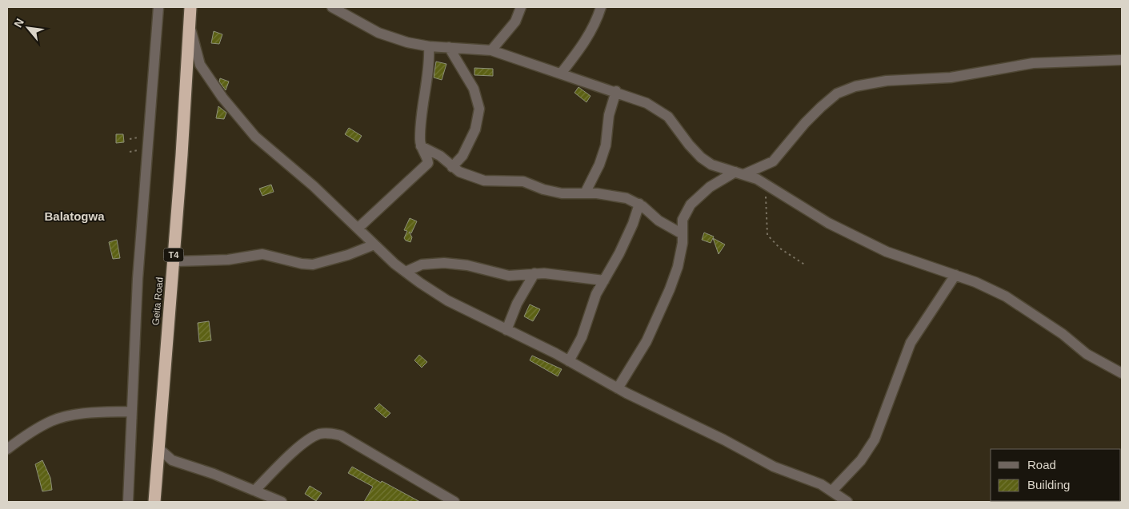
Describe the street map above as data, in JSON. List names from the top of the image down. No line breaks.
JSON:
{"streets":{"highway":["T4","Geita Road"]},"districts":["Balatogwa"],"legend":["Road","Building"],"north":"top left"}
